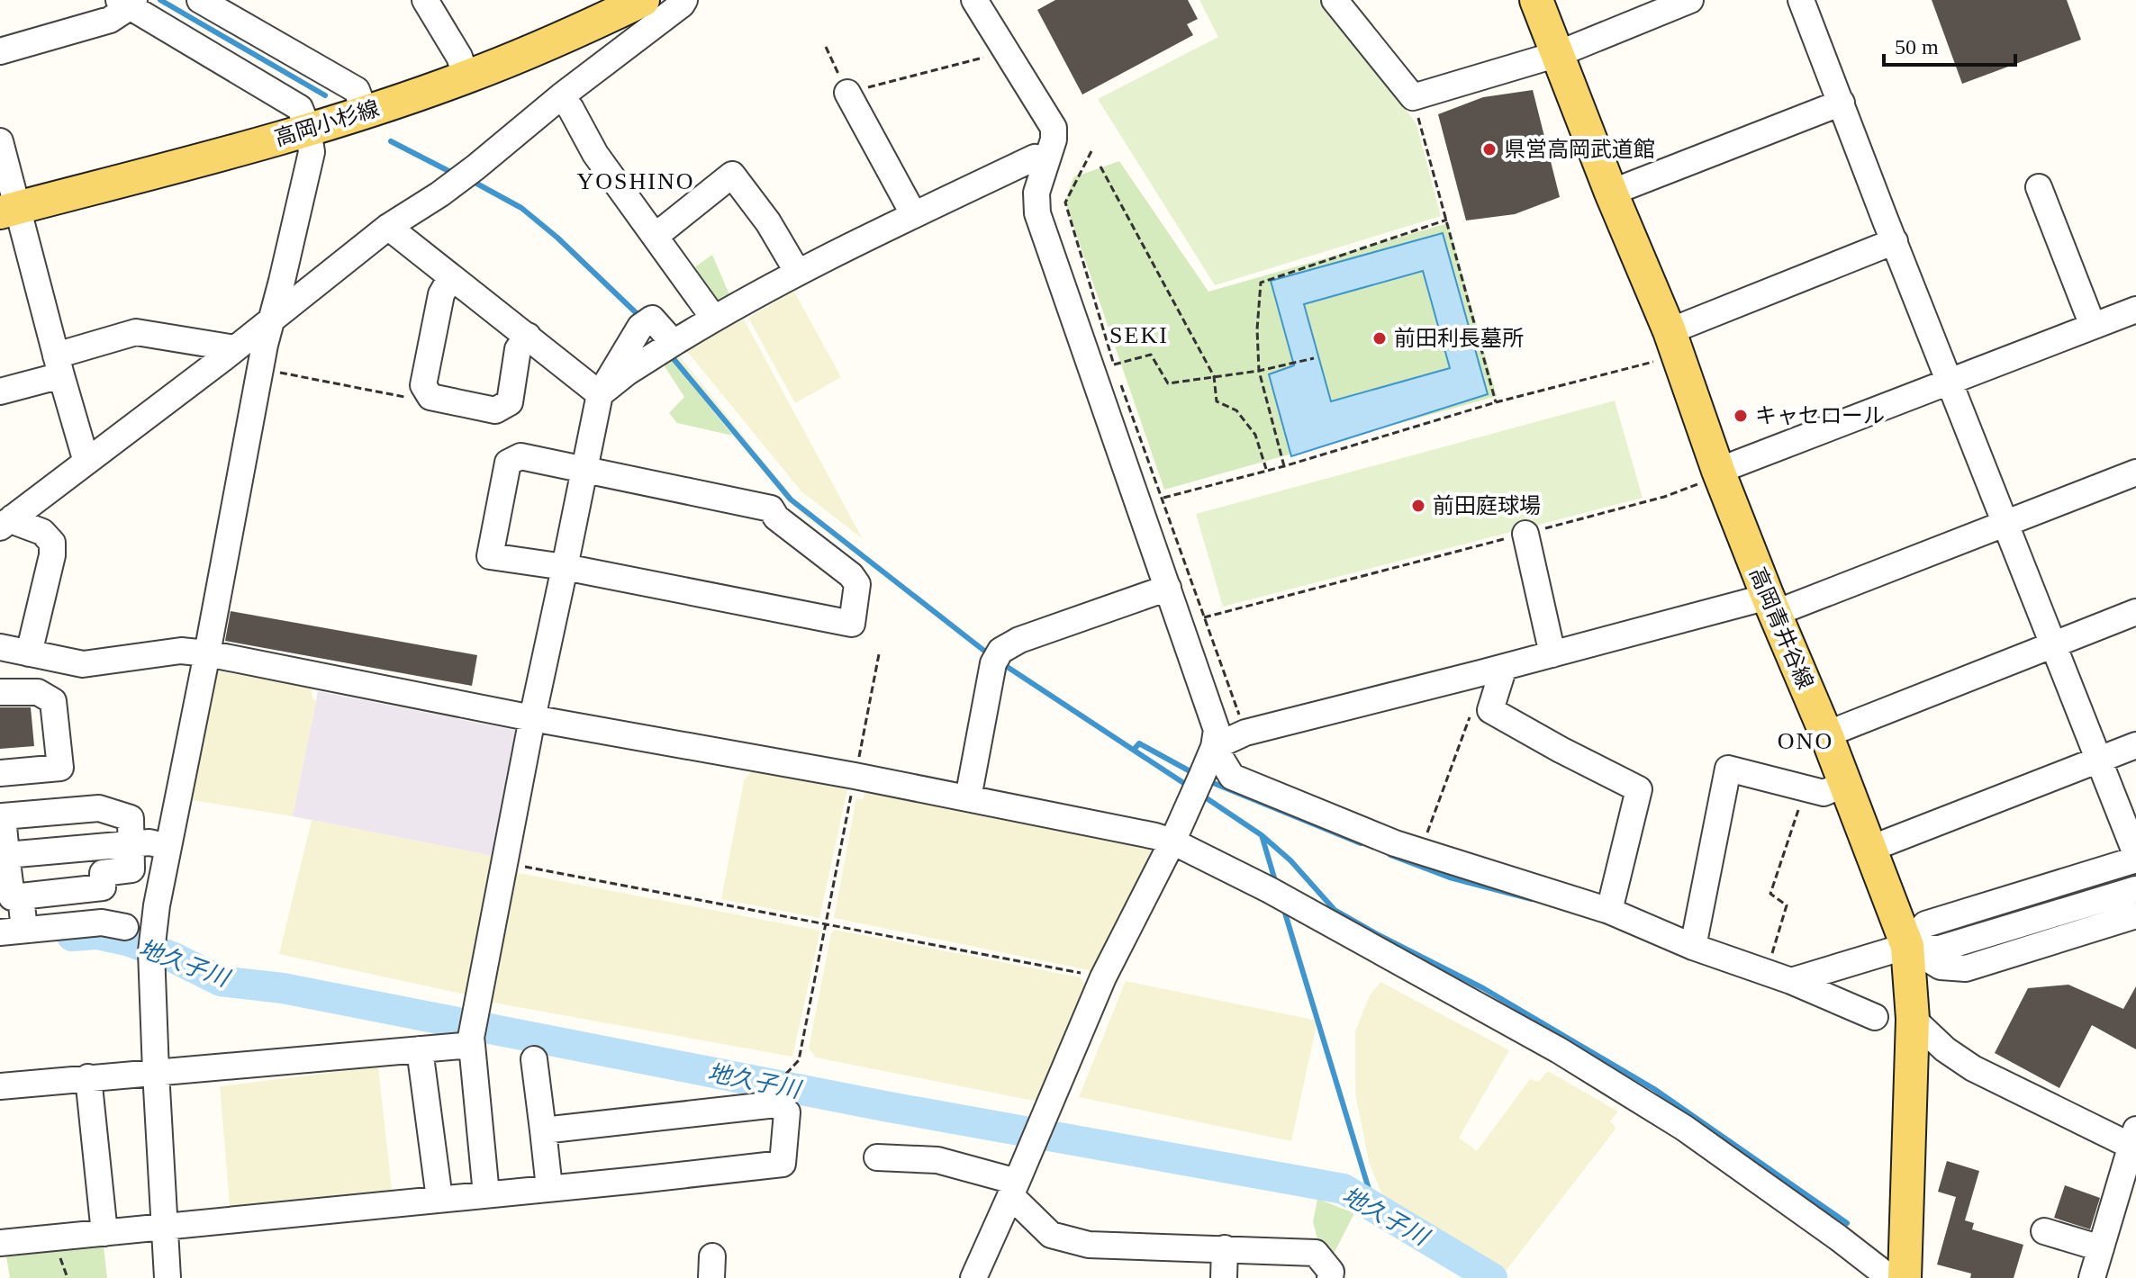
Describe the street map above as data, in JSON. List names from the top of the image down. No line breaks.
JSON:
{"streets":{"main road":["高岡小杉線","高岡青井谷線"]},"districts":["YOSHINO","SEKI","ONO"],"water":["地久子川"],"places":["県営高岡武道館","前田利長墓所","キャセロール","前田庭球場"],"scale_bar":"50 m"}
